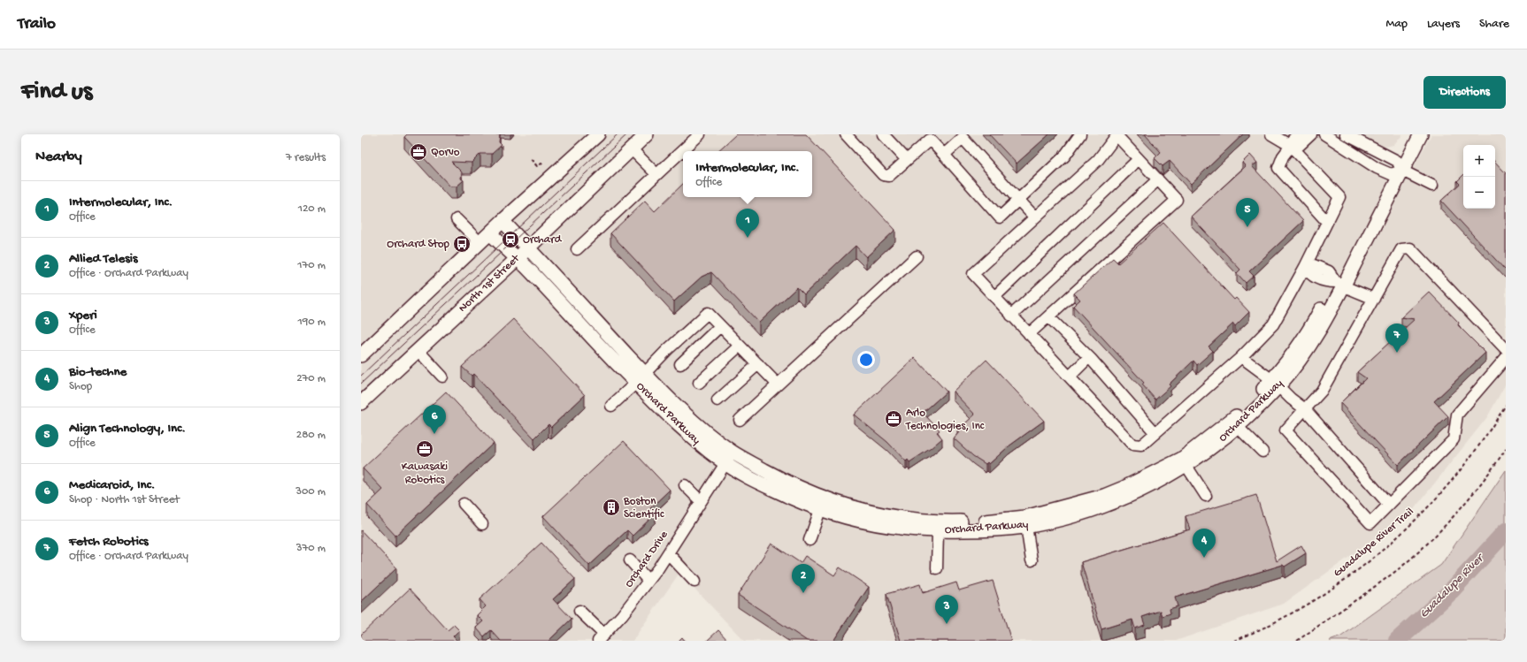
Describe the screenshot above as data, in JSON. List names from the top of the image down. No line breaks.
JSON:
{"streets":{"main road":["North 1st Street","Orchard Parkway"],"street":["Orchard Drive"],"path":["Guadalupe River Trail"]},"crossings":[["North 1st Street","Orchard Parkway"],["Orchard Parkway","Orchard Drive"]],"water":["Guadalupe River"],"places":{"office":["Qorvo","Arlo Technologies, Inc","Kawasaki Robotics"],"station":["Orchard"],"bus stop":["Orchard Stop"],"building":["Boston Scientific"]},"page":{"header":"Trailo","nav":["Map","Layers","Share"],"buttons":"Directions","title":"Find us","heading":["Nearby","7 results"],"map_buttons":["+","−"],"popup":["Intermolecular, Inc.","Office"],"list":[{"mark":"1","name":"Intermolecular, Inc.","note":"Office","value":"120 m"},{"mark":"2","name":"Allied Telesis","note":"Office · Orchard Parkway","value":"170 m"},{"mark":"3","name":"Xperi","note":"Office","value":"190 m"},{"mark":"4","name":"Bio-techne","note":"Shop","value":"270 m"},{"mark":"5","name":"Align Technology, Inc.","note":"Office","value":"280 m"},{"mark":"6","name":"Medicaroid, Inc.","note":"Shop · North 1st Street","value":"300 m"},{"mark":"7","name":"Fetch Robotics","note":"Office · Orchard Parkway","value":"370 m"}],"pins":["5","1","7","6","4","2","3"]}}
